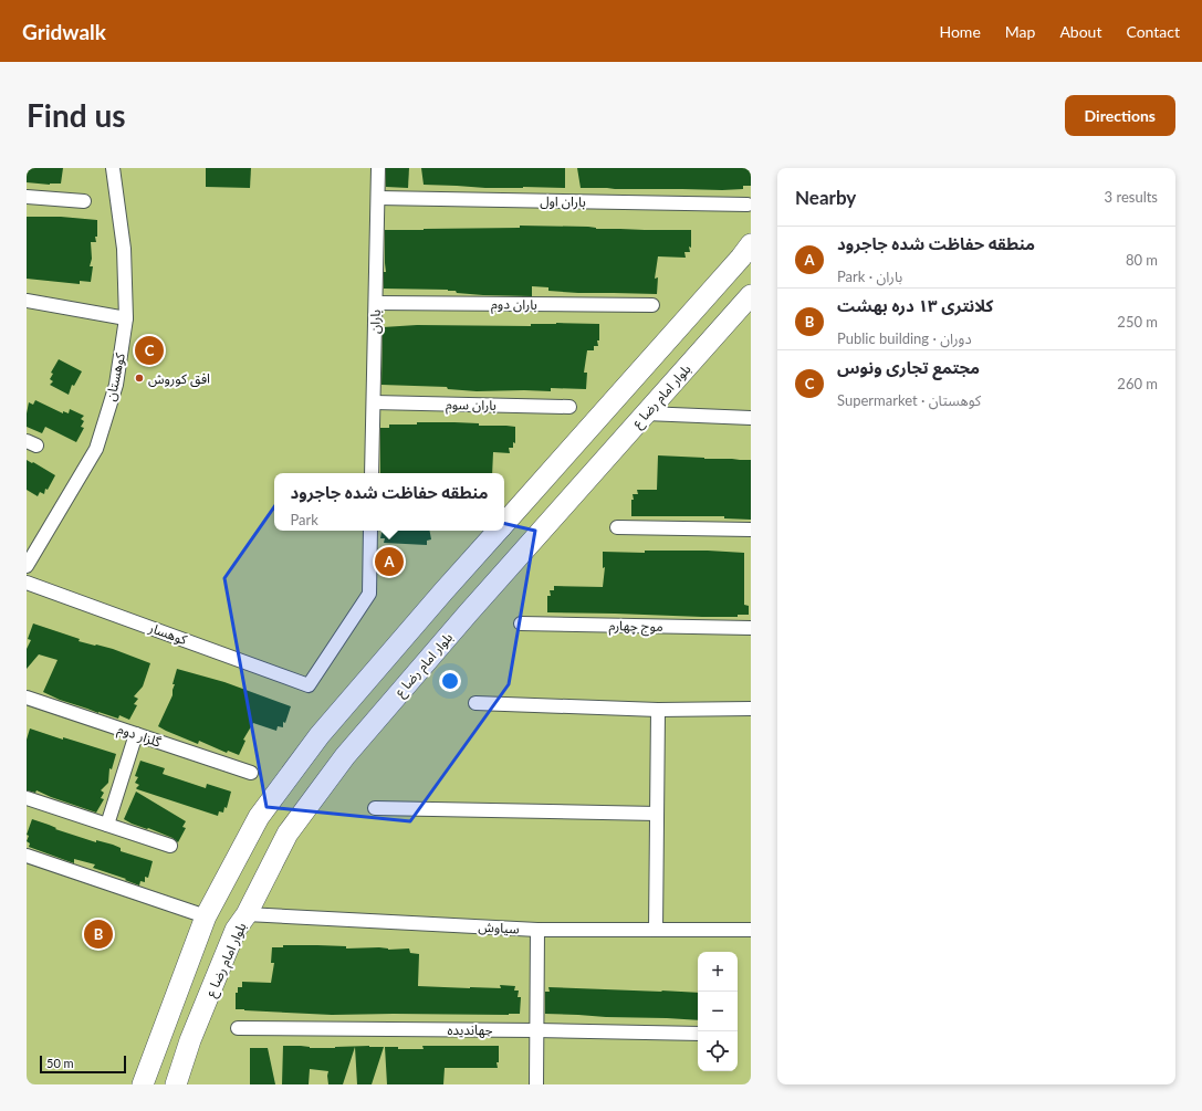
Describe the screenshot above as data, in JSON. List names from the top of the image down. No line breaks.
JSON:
{"streets":{"main road":["بلوار امام رضا ع"],"street":["باران اول","باران دوم","باران","کوهستان","باران سوم","موج چهارم","کوهسار","گلزار دوم","سیاوش","جهاندیده"]},"crossings":[["باران اول","باران"],["باران دوم","باران"],["باران","باران سوم"],["بلوار امام رضا ع","سیاوش"]],"places":["افق کوروش"],"scale_bar":"50 m","page":{"header":"Gridwalk","nav":["Home","Map","About","Contact"],"buttons":"Directions","title":"Find us","heading":["Nearby","3 results"],"list":[{"mark":"A","name":"منطقه حفاظت شده جاجرود","note":"Park · باران","value":"80 m"},{"mark":"B","name":"کلانتری ۱۳ دره بهشت","note":"Public building · دوران","value":"250 m"},{"mark":"C","name":"مجتمع تجاری ونوس","note":"Supermarket · کوهستان","value":"260 m"}],"pins":["C","A","B"],"popup":["منطقه حفاظت شده جاجرود","Park"],"map_buttons":["+","−"],"scale":"50 m"}}
